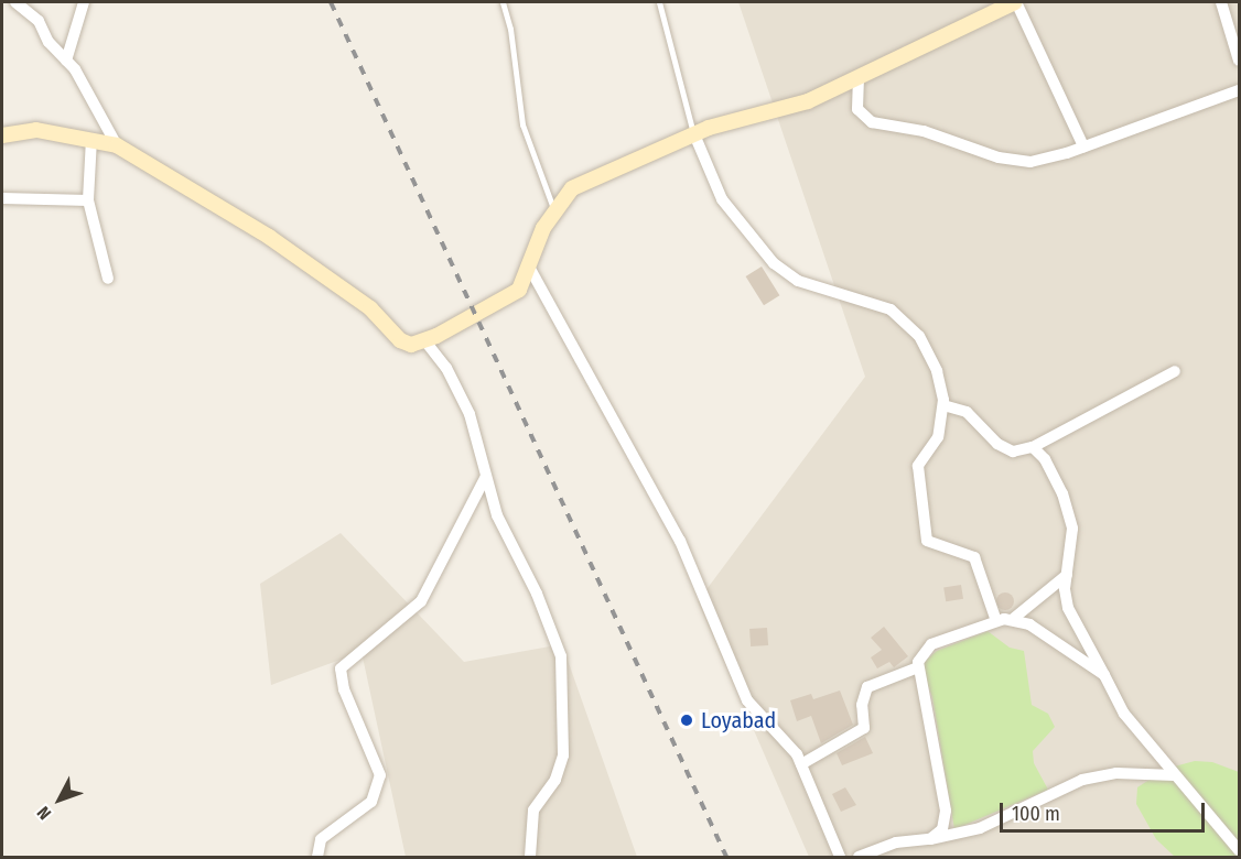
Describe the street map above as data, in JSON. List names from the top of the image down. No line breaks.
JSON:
{"places":["Loyabad"],"scale_bar":"100 m","north":"bottom left"}
